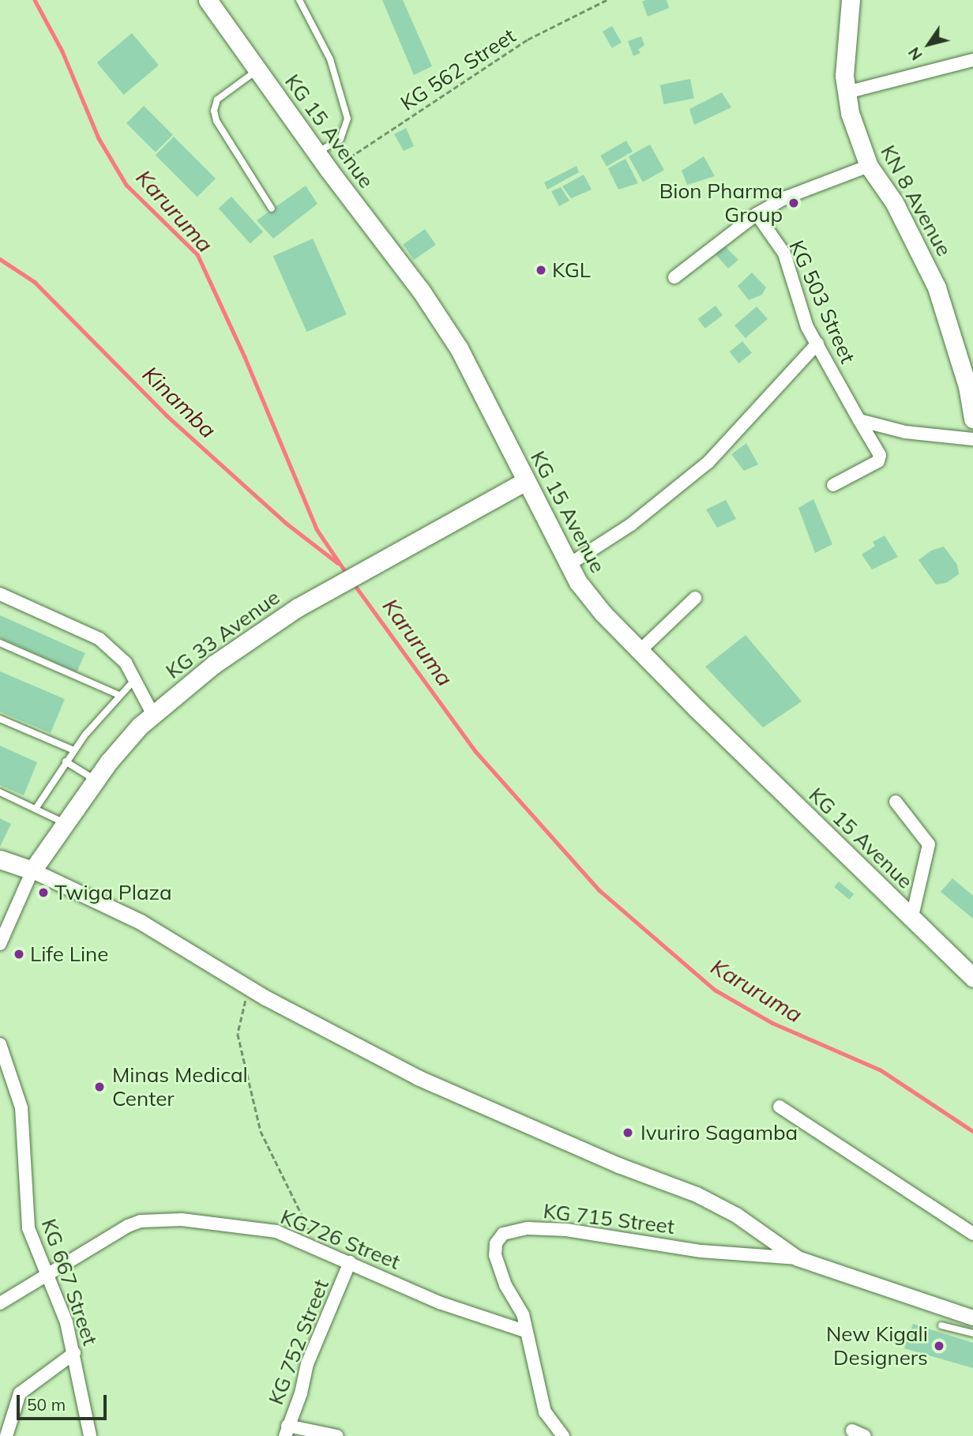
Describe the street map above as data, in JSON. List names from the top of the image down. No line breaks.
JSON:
{"streets":{"main road":["KG 15 Avenue","KN 8 Avenue","KG 33 Avenue"],"street":["KG 503 Street","KG 715 Street","KG726 Street","KG 667 Street","KG 752 Street"],"path":["KG 562 Street"]},"crossings":[["KG 562 Street","KG 15 Avenue"],["KG 15 Avenue","KG 33 Avenue"],["KG 715 Street","KG726 Street"],["KG726 Street","KG 667 Street"],["KG726 Street","KG 752 Street"]],"water":["Karuruma","Kinamba"],"places":["Bion Pharma Group","KGL","Twiga Plaza","Life Line","Minas Medical Center","Ivuriro Sagamba","New Kigali Designers"],"scale_bar":"50 m","north":"bottom left"}
